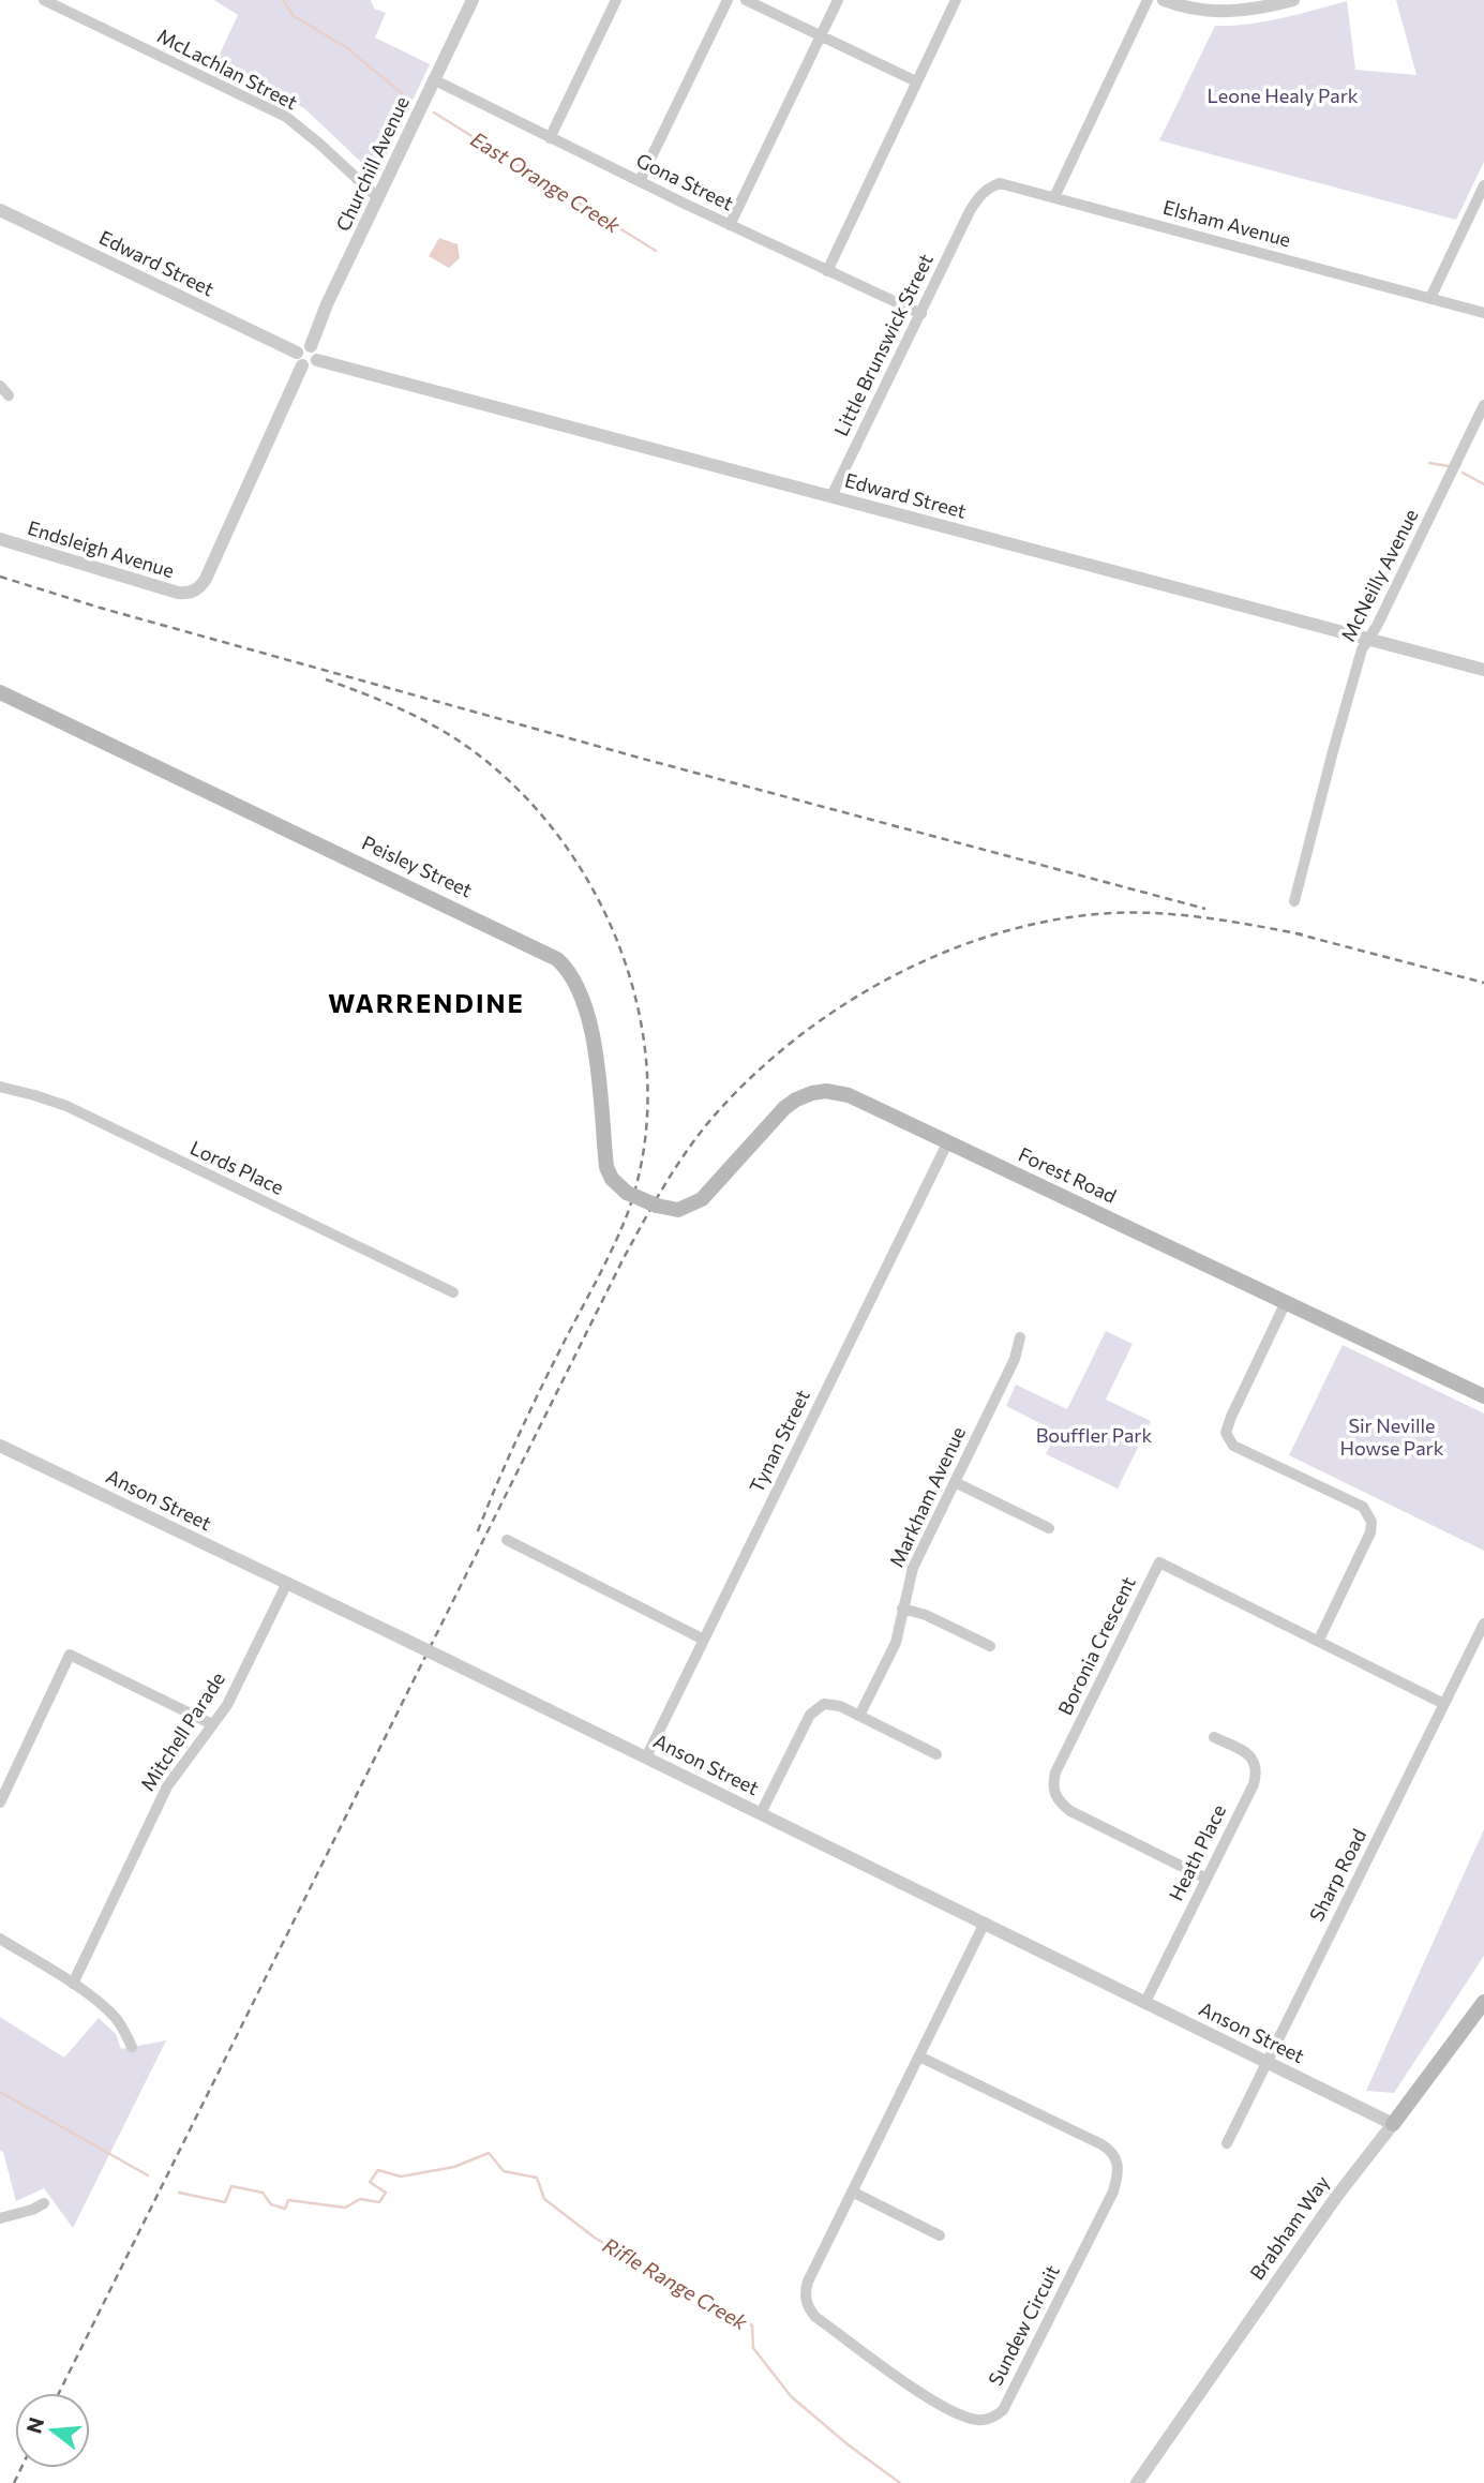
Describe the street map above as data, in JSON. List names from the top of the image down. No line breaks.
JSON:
{"streets":{"main road":["Peisley Street","Forest Road","Brabham Way"],"street":["McLachlan Street","Churchill Avenue","Gona Street","Elsham Avenue","Edward Street","Little Brunswick Street","Endsleigh Avenue","McNeilly Avenue","Lords Place","Tynan Street","Markham Avenue","Anson Street","Boronia Crescent","Mitchell Parade","Heath Place","Sharp Road","Sundew Circuit"]},"crossings":[["McLachlan Street","Churchill Avenue"],["Churchill Avenue","Gona Street"],["Churchill Avenue","Edward Street"],["Churchill Avenue","Endsleigh Avenue"],["Gona Street","Little Brunswick Street"],["Elsham Avenue","Little Brunswick Street"],["Edward Street","Little Brunswick Street"],["Edward Street","Endsleigh Avenue"],["Edward Street","McNeilly Avenue"],["Peisley Street","Forest Road"],["Forest Road","Tynan Street"],["Tynan Street","Anson Street"],["Anson Street","Mitchell Parade"],["Anson Street","Heath Place"],["Anson Street","Sharp Road"],["Anson Street","Brabham Way"],["Anson Street","Sundew Circuit"],["Boronia Crescent","Heath Place"],["Boronia Crescent","Sharp Road"]],"districts":["WARRENDINE"],"water":["East Orange Creek","Rifle Range Creek"],"parks":["Leone Healy Park","Sir Neville Howse Park","Bouffler Park"],"north":"left"}
